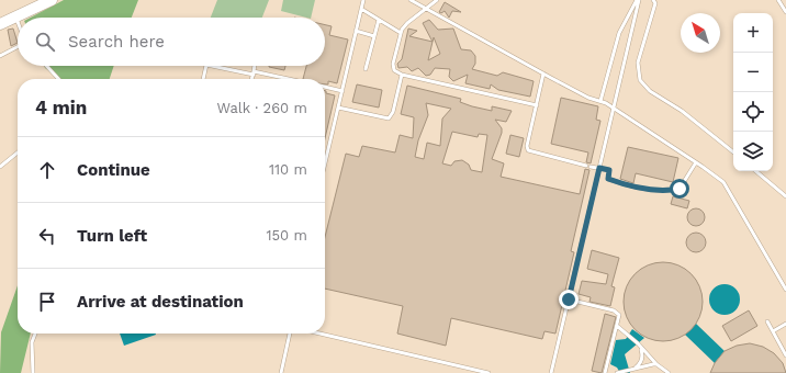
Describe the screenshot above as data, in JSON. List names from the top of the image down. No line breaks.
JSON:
{"north":"top left","page":{"map_buttons":["+","−"],"search":"Search here","heading":["4 min","Walk · 260 m"],"list":[["Continue","110 m"],["Turn left","150 m"],"Arrive at destination"]}}
